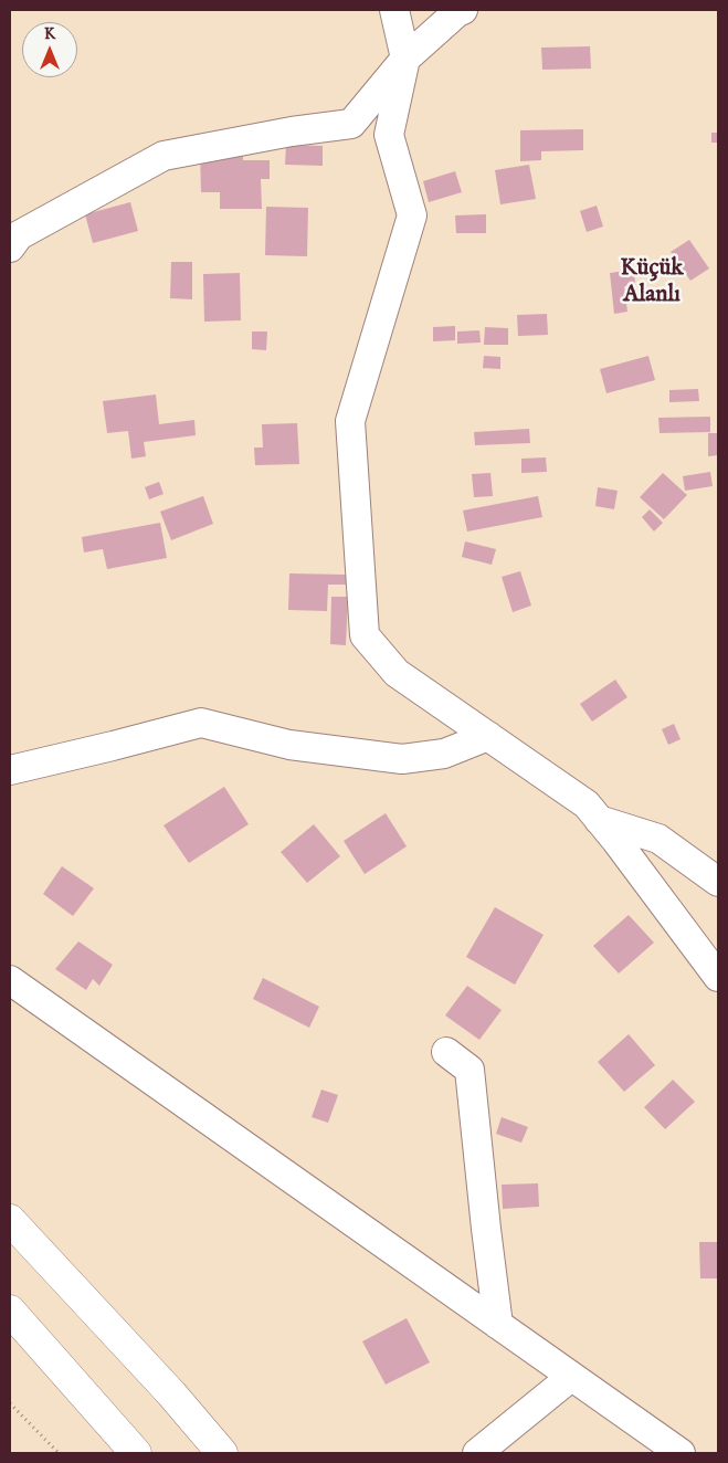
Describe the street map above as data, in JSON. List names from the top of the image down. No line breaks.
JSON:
{"districts":["Küçük Alanlı"],"north":"top"}
